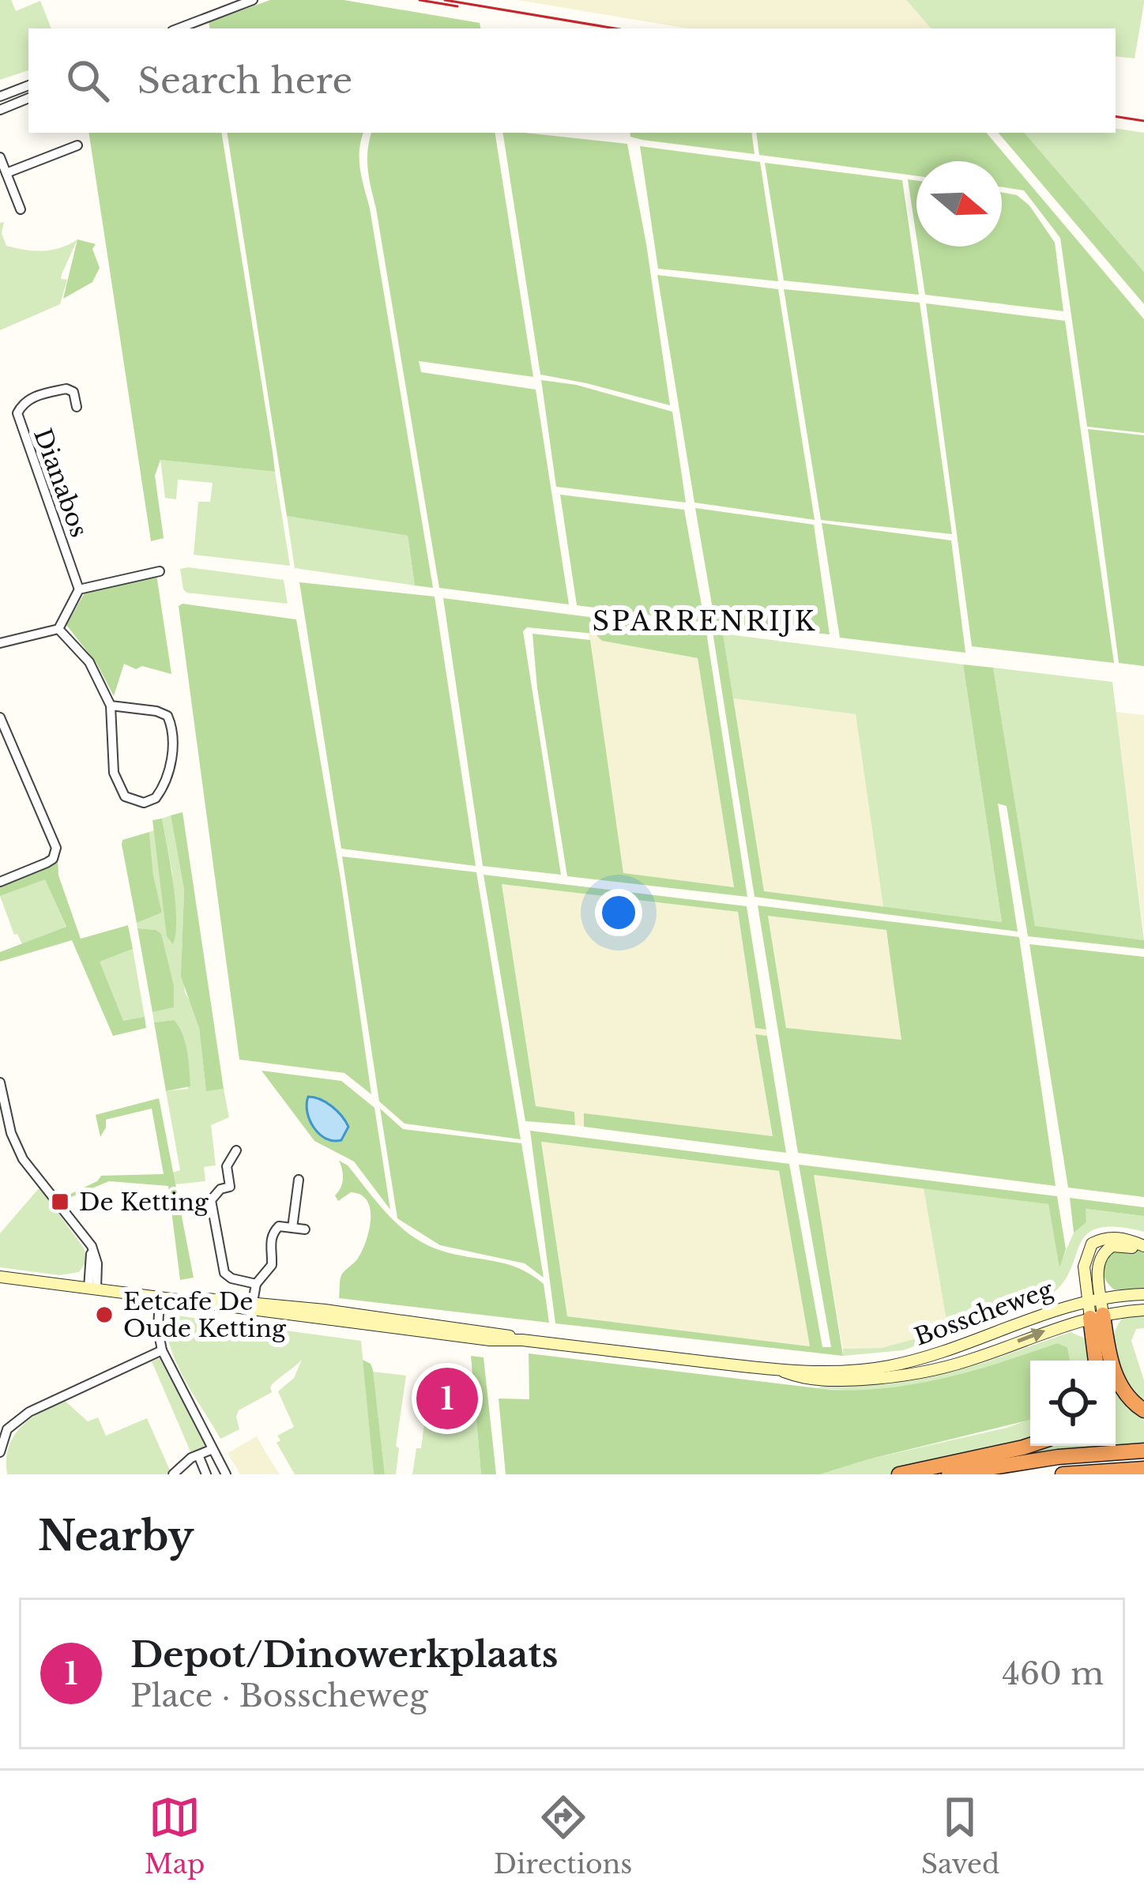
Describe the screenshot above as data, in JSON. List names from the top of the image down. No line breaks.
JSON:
{"streets":{"main road":["Bosscheweg"],"street":["Dianabos"]},"districts":["SPARRENRIJK"],"places":{"transit":["De Ketting"],"other":["Eetcafe De Oude Ketting"]},"north":"right","page":{"search":"Search here","pins":"1","heading":"Nearby","list":[{"mark":"1","name":"Depot/Dinowerkplaats","note":"Place · Bosscheweg","value":"460 m"}],"nav":["Map","Directions","Saved"]}}
